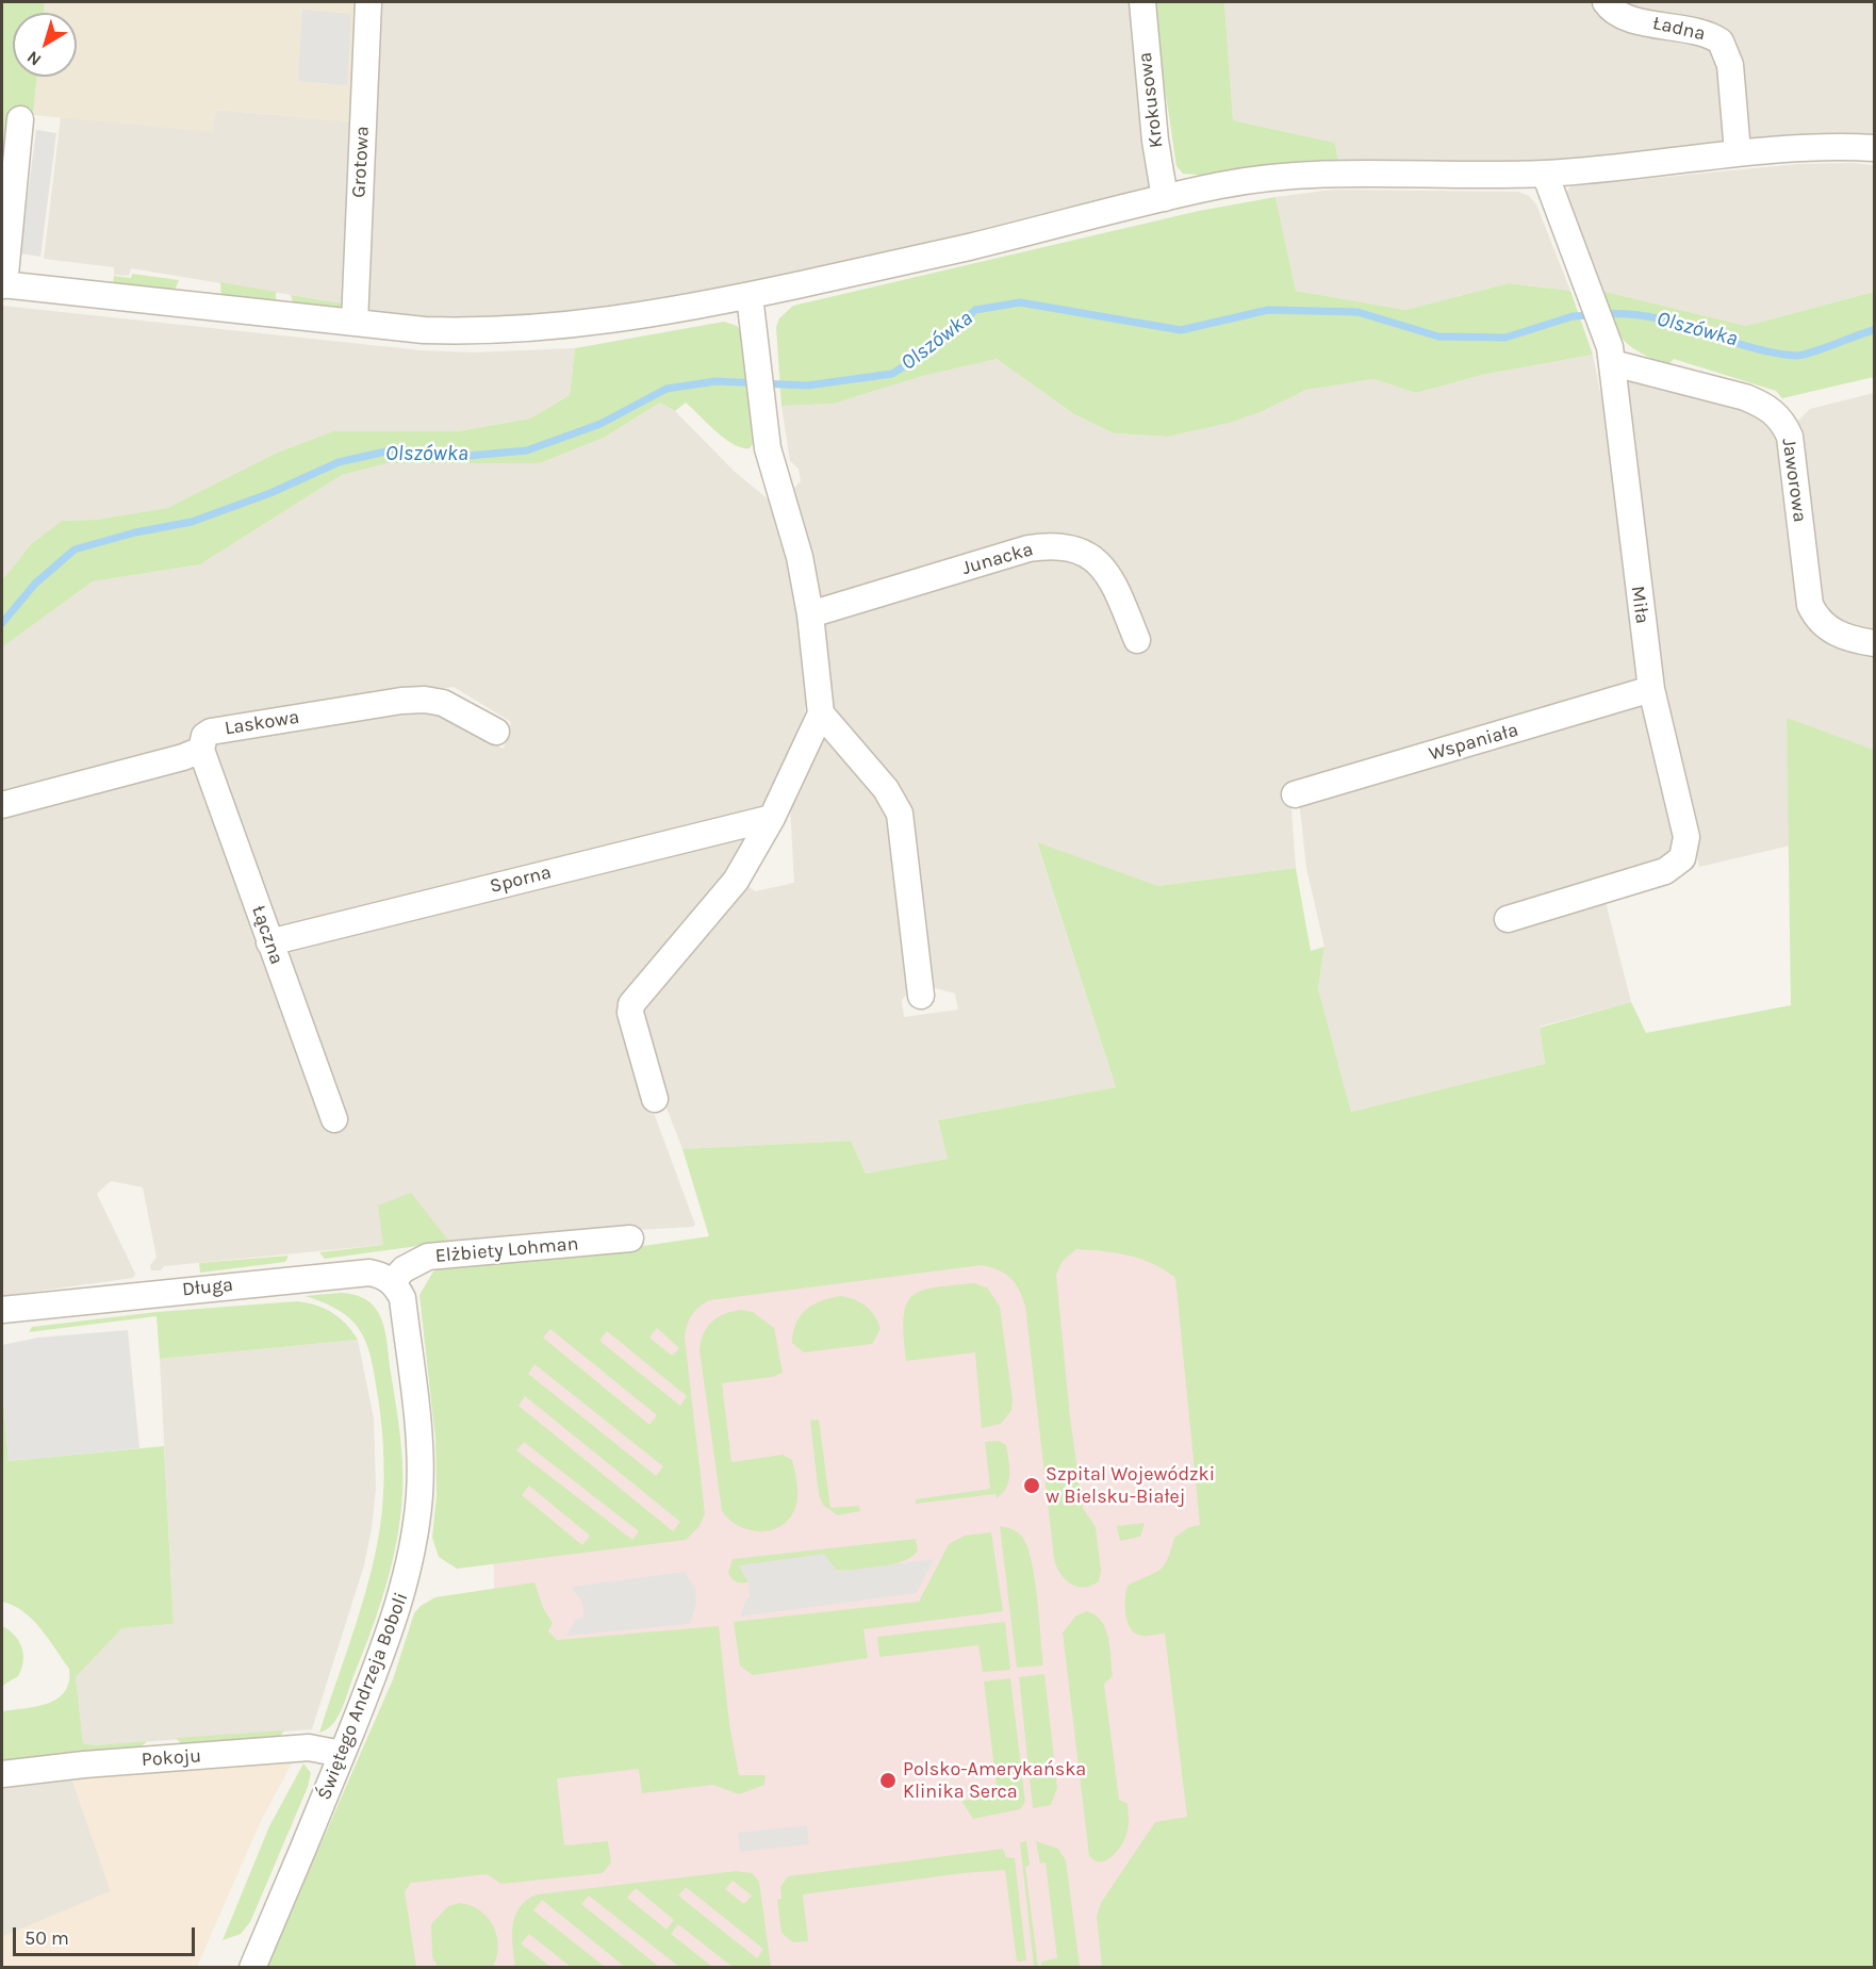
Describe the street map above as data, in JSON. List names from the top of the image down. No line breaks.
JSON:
{"streets":{"street":["Ładna","Krokusowa","Grotowa","Jaworowa","Junacka","Miła","Laskowa","Wspaniała","Sporna","Łączna","Elżbiety Lohman","Długa","Świętego Andrzeja Boboli","Pokoju"]},"crossings":[["Jaworowa","Miła"],["Miła","Wspaniała"],["Laskowa","Łączna"],["Sporna","Łączna"],["Elżbiety Lohman","Długa"],["Elżbiety Lohman","Świętego Andrzeja Boboli"],["Długa","Świętego Andrzeja Boboli"],["Świętego Andrzeja Boboli","Pokoju"]],"water":["Olszówka"],"places":["Szpital Wojewódzki w Bielsku-Białej","Polsko-Amerykańska Klinika Serca"],"scale_bar":"50 m","north":"bottom left"}
